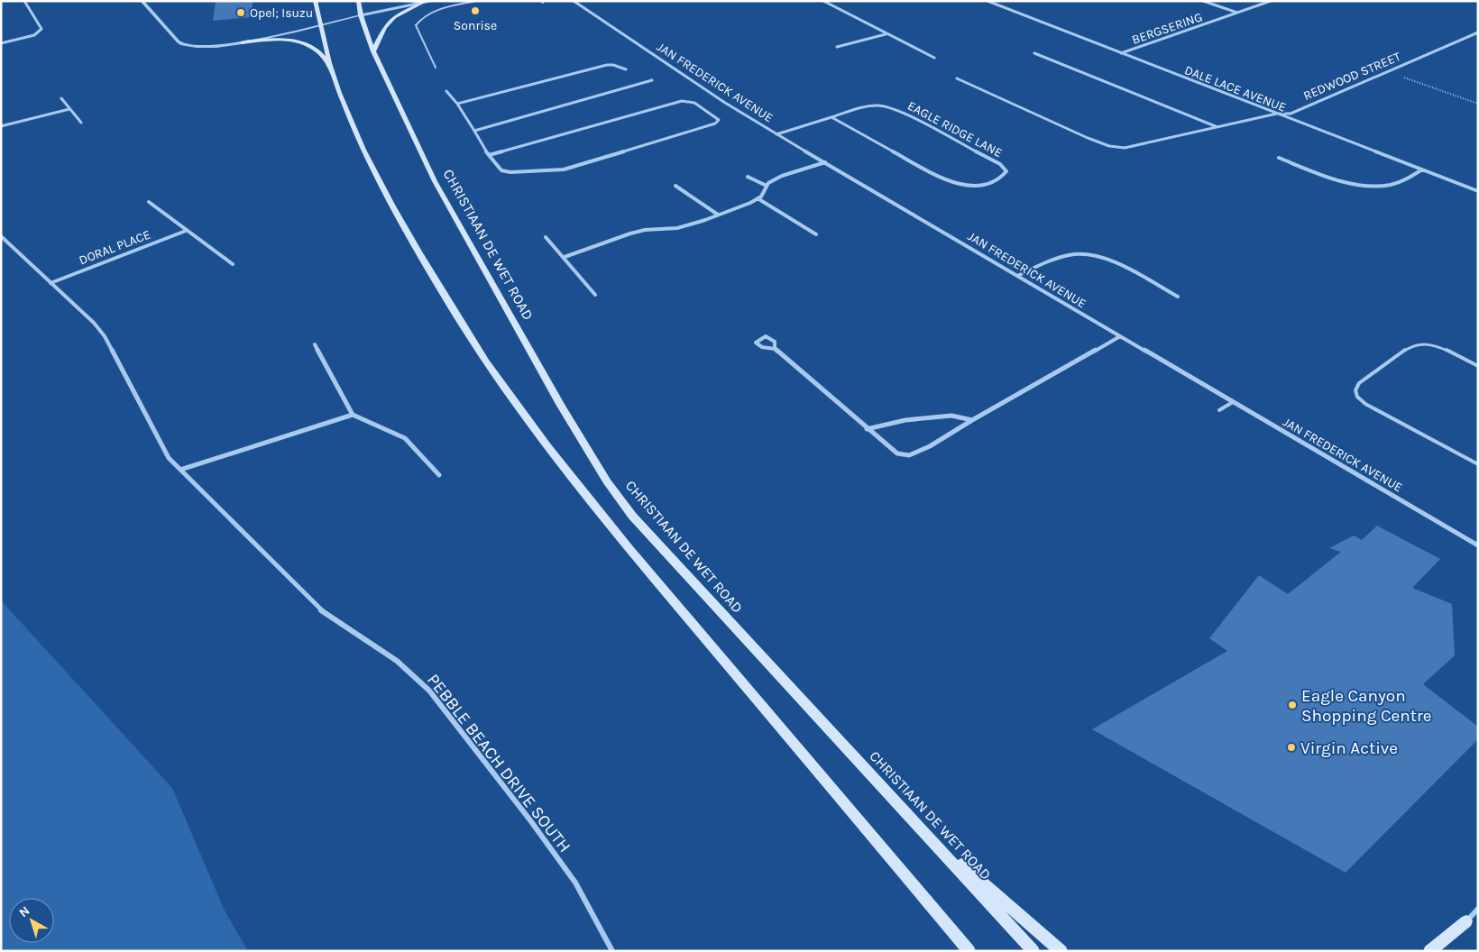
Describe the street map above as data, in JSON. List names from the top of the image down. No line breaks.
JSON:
{"streets":{"main road":["CHRISTIAAN DE WET ROAD"],"street":["BERGSERING","REDWOOD STREET","JAN FREDERICK AVENUE","DALE LACE AVENUE","EAGLE RIDGE LANE","DORAL PLACE","PEBBLE BEACH DRIVE SOUTH"]},"crossings":[["BERGSERING","DALE LACE AVENUE"],["REDWOOD STREET","DALE LACE AVENUE"],["JAN FREDERICK AVENUE","EAGLE RIDGE LANE"],["DORAL PLACE","PEBBLE BEACH DRIVE SOUTH"]],"places":["Sonrise","Opel; Isuzu","Eagle Canyon Shopping Centre","Virgin Active"],"north":"top left"}
